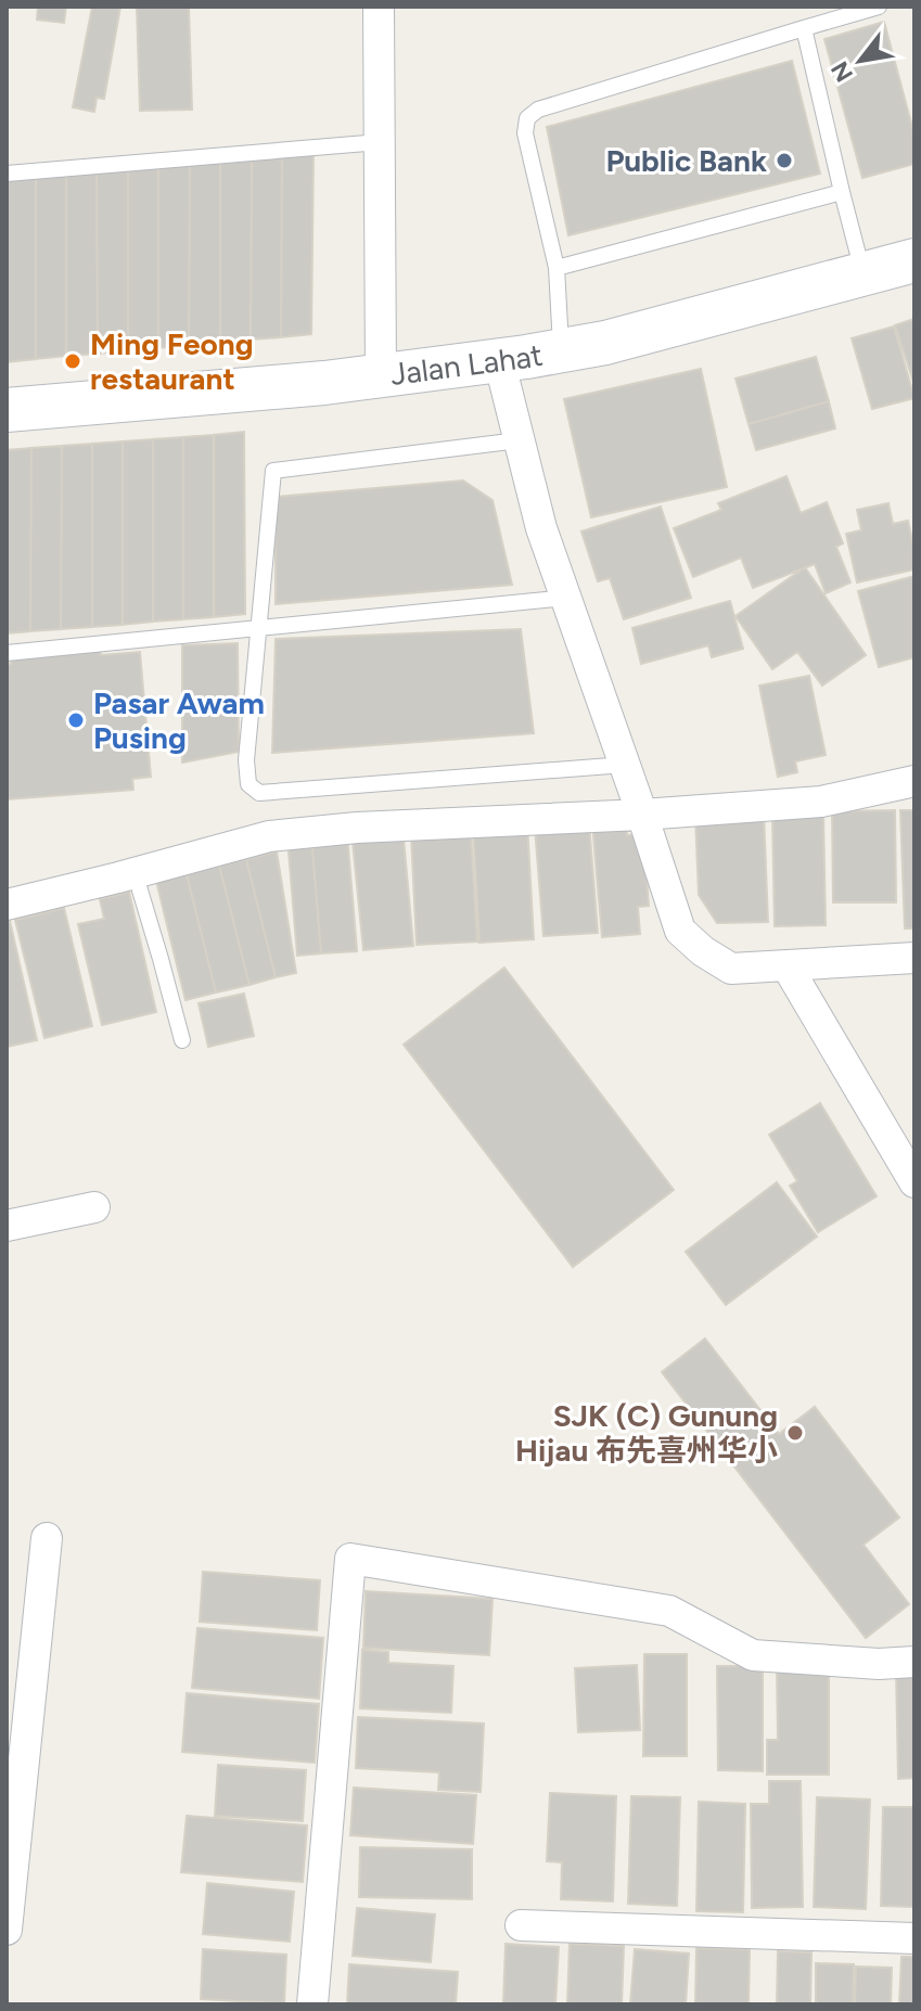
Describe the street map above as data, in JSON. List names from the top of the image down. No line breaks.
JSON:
{"streets":{"main road":["Jalan Lahat"]},"places":["Public Bank","Ming Feong restaurant","Pasar Awam Pusing","SJK (C) Gunung Hijau 布先喜州华小"],"north":"bottom left"}
